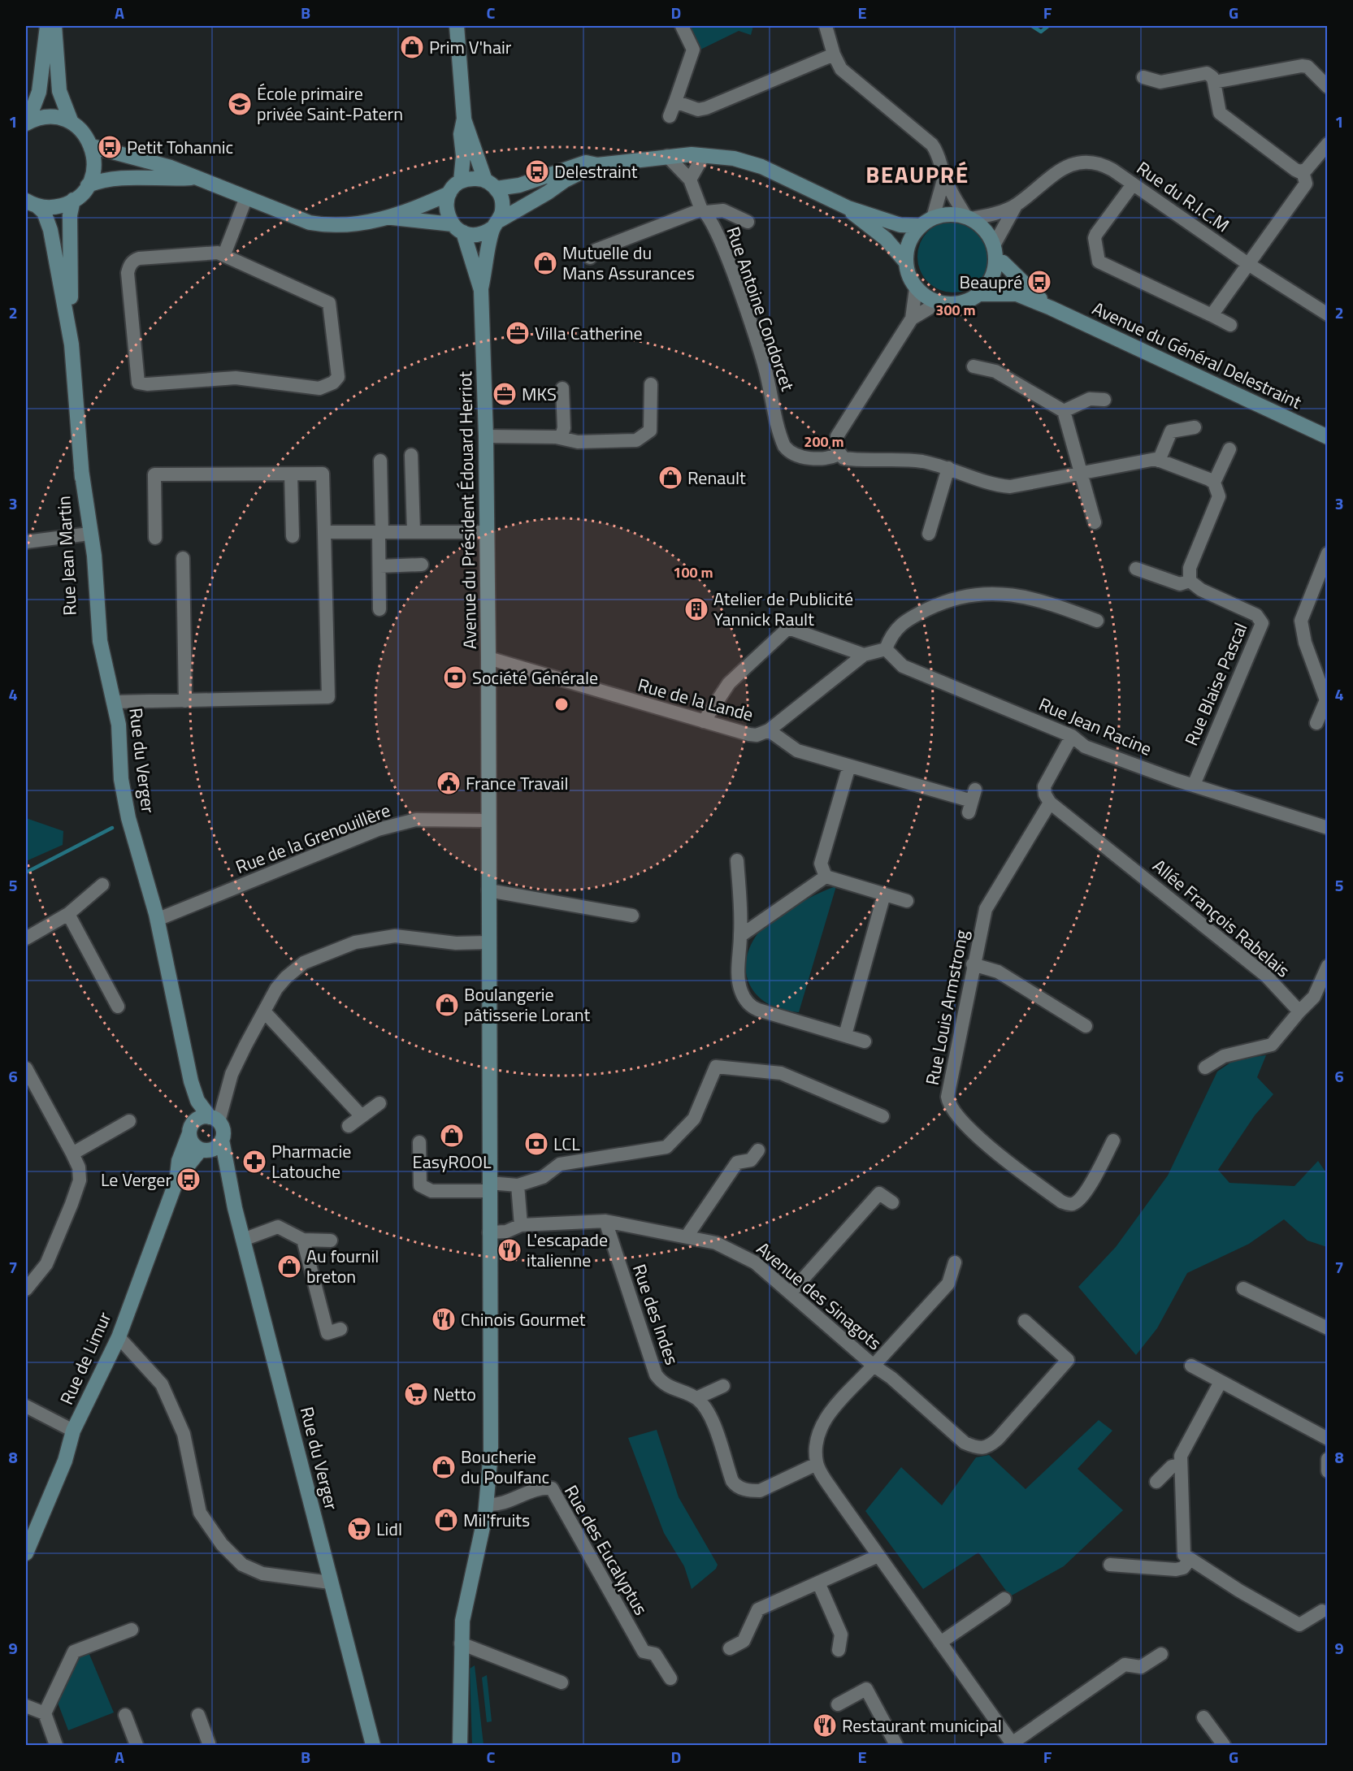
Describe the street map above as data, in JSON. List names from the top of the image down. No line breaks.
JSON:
{"streets":{"main road":["Avenue du Général Delestraint","Avenue du Président Édouard Herriot","Rue Jean Martin","Rue du Verger","Rue de Limur"],"street":["Rue du R.I.C.M","Rue Antoine Condorcet","Rue Blaise Pascal","Rue de la Lande","Rue Jean Racine","Rue de la Grenouillère","Allée François Rabelais","Rue Louis Armstrong","Avenue des Sinagots","Rue des Indes","Rue des Eucalyptus"]},"crossings":[["Rue du R.I.C.M","Avenue du Général Delestraint"],["Avenue du Président Édouard Herriot","Rue de la Lande"],["Avenue du Président Édouard Herriot","Rue de la Grenouillère"],["Avenue du Président Édouard Herriot","Avenue des Sinagots"],["Avenue du Président Édouard Herriot","Rue des Eucalyptus"],["Rue Jean Martin","Rue du Verger"],["Rue Blaise Pascal","Rue Jean Racine"],["Rue du Verger","Rue de la Grenouillère"],["Rue du Verger","Rue de Limur"],["Allée François Rabelais","Rue Louis Armstrong"],["Avenue des Sinagots","Rue des Indes"]],"districts":["BEAUPRÉ"],"places":{"shop":["Prim V'hair","Mutuelle du Mans Assurances","Renault","Boulangerie pâtisserie Lorant","EasyROOL","Au fournil breton","Boucherie du Poulfanc","Mil'fruits"],"school or university":["École primaire privée Saint-Patern"],"bus stop":["Petit Tohannic","Delestraint","Beaupré","Le Verger"],"office":["Villa Catherine","MKS"],"building":["Atelier de Publicité Yannick Rault"],"bank":["Société Générale","LCL"],"public building":["France Travail"],"pharmacy":["Pharmacie Latouche"],"restaurant":["L'escapade italienne","Chinois Gourmet","Restaurant municipal"],"supermarket":["Netto","Lidl"]},"grid":{"columns":["A","B","C","D","E","F","G"],"rows":["1","2","3","4","5","6","7","8","9"]},"rings":["300 m","200 m","100 m"]}
